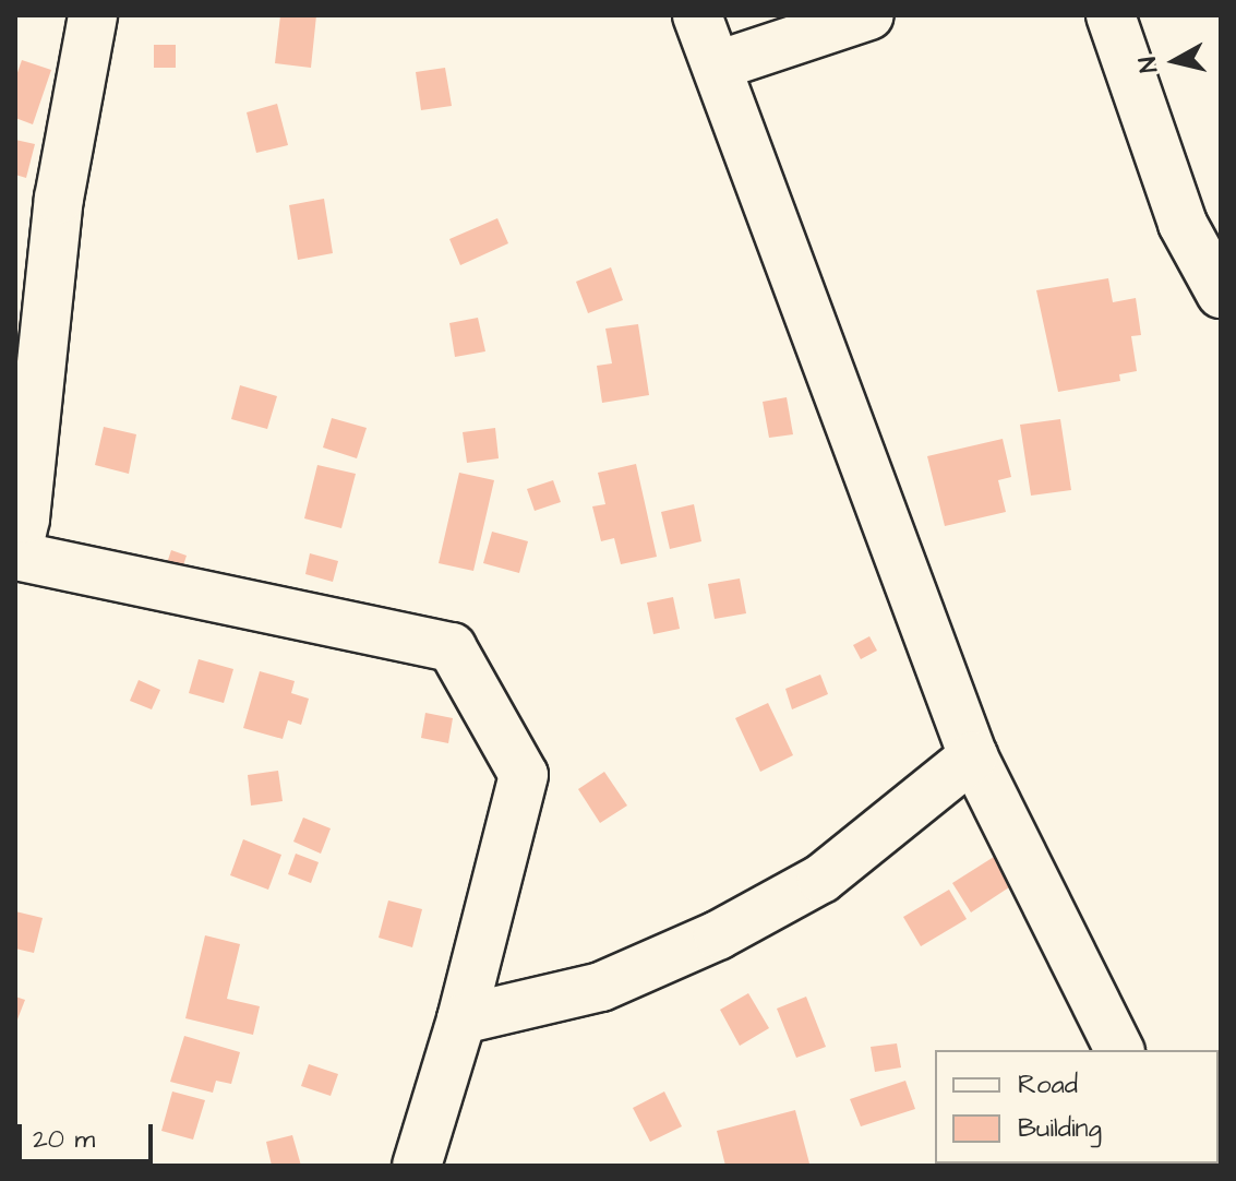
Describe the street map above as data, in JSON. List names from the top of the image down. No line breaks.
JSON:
{"legend":["Road","Building"],"scale_bar":"20 m","north":"left"}
